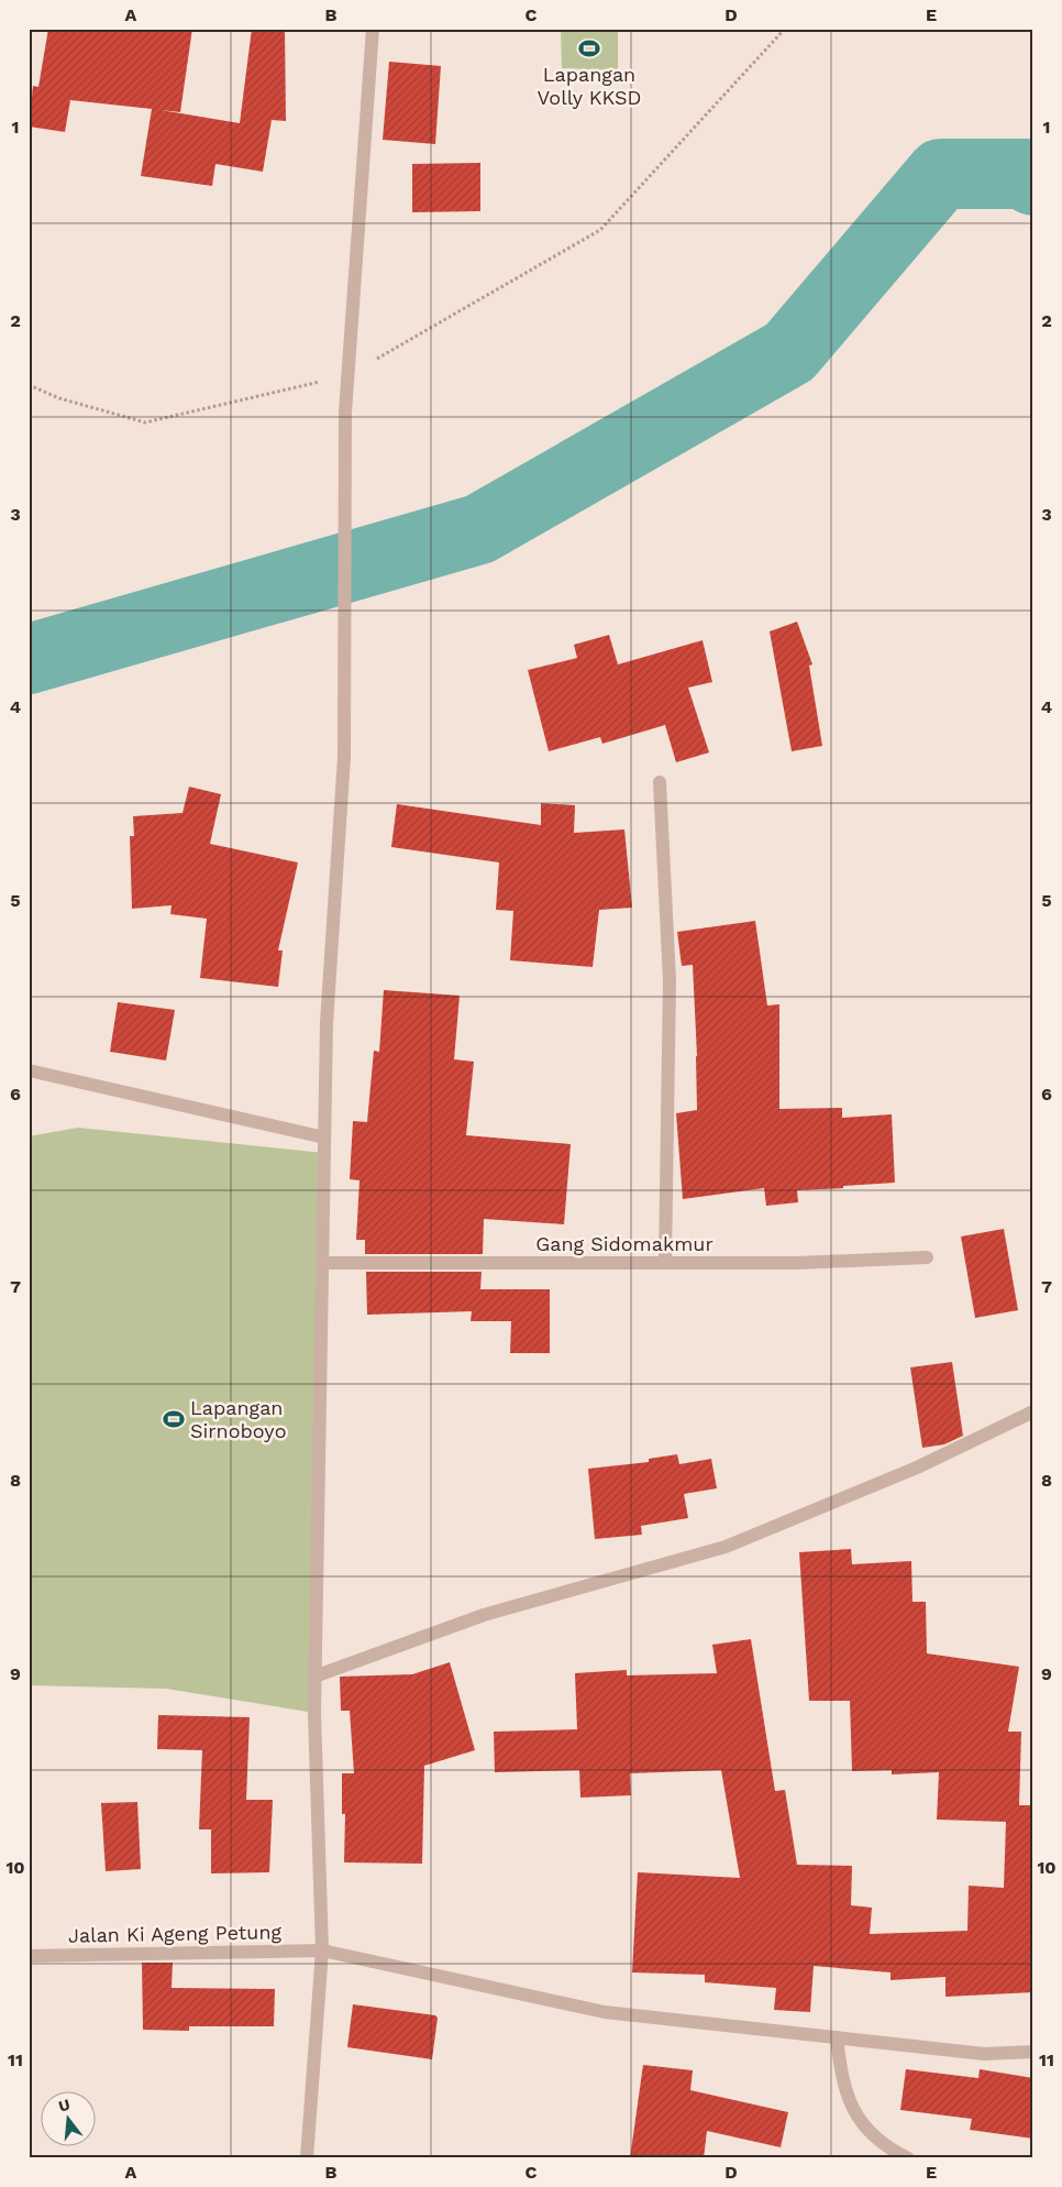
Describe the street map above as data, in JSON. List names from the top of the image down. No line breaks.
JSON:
{"streets":{"street":["Gang Sidomakmur","Jalan Ki Ageng Petung"]},"places":{"sports":["Lapangan Volly KKSD","Lapangan Sirnoboyo"]},"north":"top","grid":{"columns":["A","B","C","D","E"],"rows":["1","2","3","4","5","6","7","8","9","10","11"]}}
